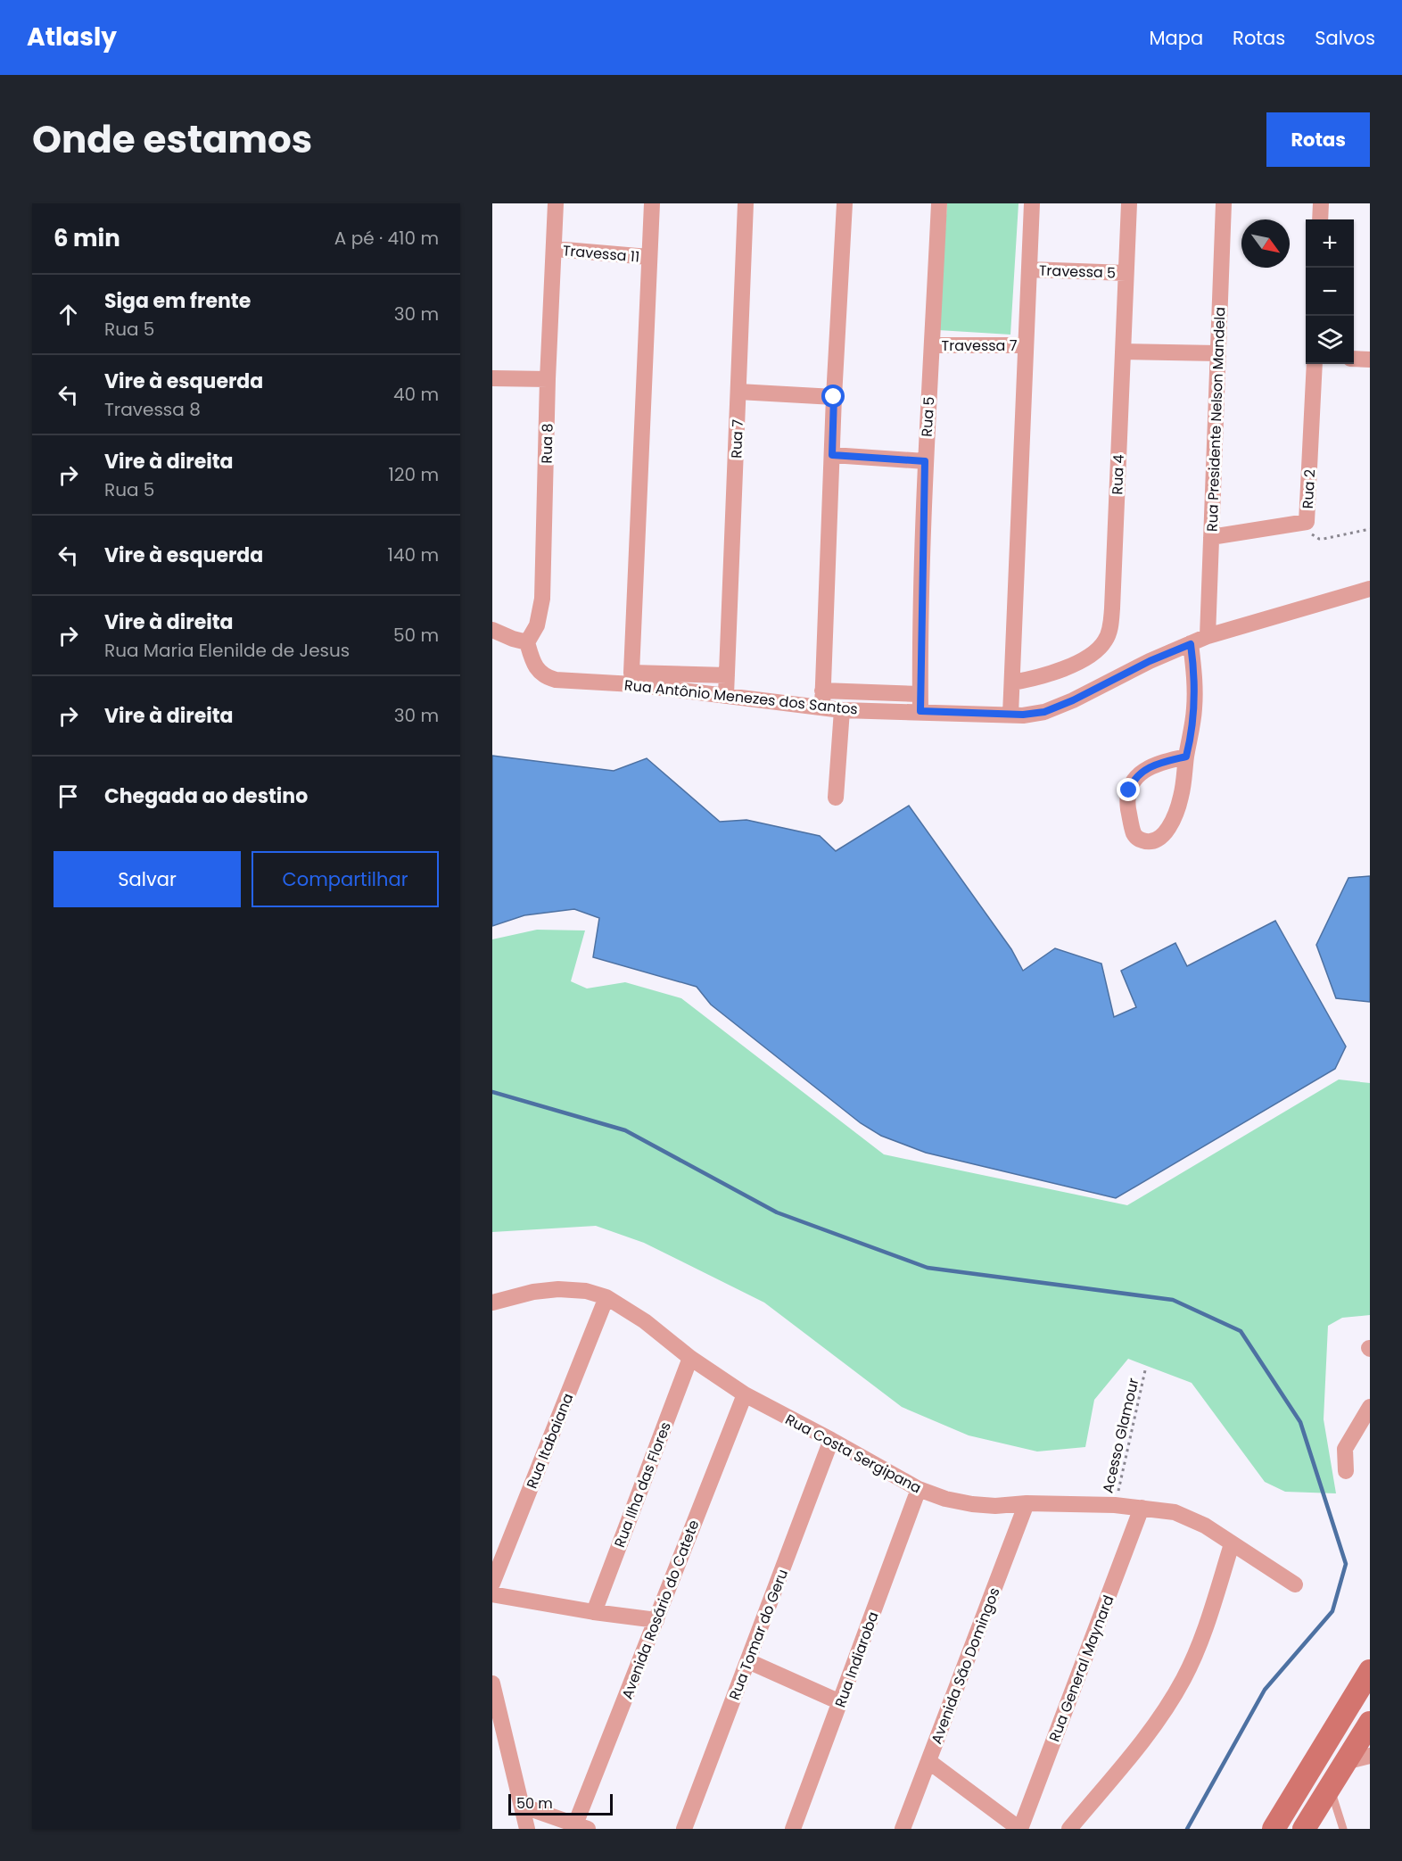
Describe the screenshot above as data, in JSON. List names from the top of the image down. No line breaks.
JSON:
{"streets":{"street":["Travessa 11","Travessa 5","Travessa 7","Rua 5","Rua Presidente Nelson Mandela","Rua 7","Rua 8","Rua 4","Rua 2","Rua Antônio Menezes dos Santos","Rua Itabaiana","Rua Costa Sergipana","Rua Ilha das Flores","Avenida Rosário do Catete","Rua Tomar do Geru","Rua Indiaroba","Avenida São Domingos","Rua General Maynard"],"path":["Acesso Glamour"]},"crossings":[["Travessa 11","Rua 8"],["Travessa 5","Rua 4"],["Travessa 7","Rua 5"],["Rua 5","Rua Antônio Menezes dos Santos"],["Rua Presidente Nelson Mandela","Rua 2"],["Rua Presidente Nelson Mandela","Rua Antônio Menezes dos Santos"],["Rua 7","Rua Antônio Menezes dos Santos"],["Rua 8","Rua Antônio Menezes dos Santos"],["Acesso Glamour","Rua Costa Sergipana"],["Rua Itabaiana","Rua Costa Sergipana"],["Rua Costa Sergipana","Rua Ilha das Flores"],["Rua Costa Sergipana","Avenida Rosário do Catete"],["Rua Costa Sergipana","Rua Tomar do Geru"],["Rua Costa Sergipana","Rua Indiaroba"],["Rua Costa Sergipana","Avenida São Domingos"],["Rua Costa Sergipana","Rua General Maynard"]],"scale_bar":"50 m","north":"bottom right","page":{"header":"Atlasly","nav":["Mapa","Rotas","Salvos"],"title":"Onde estamos","buttons":["Rotas",["Salvar","Compartilhar"]],"heading":["6 min","A pé · 410 m"],"map_buttons":["+","−"],"list":[["Siga em frente","Rua 5","30 m"],["Vire à esquerda","Travessa 8","40 m"],["Vire à direita","Rua 5","120 m"],["Vire à esquerda","140 m"],["Vire à direita","Rua Maria Elenilde de Jesus","50 m"],["Vire à direita","30 m"],"Chegada ao destino"],"scale":"50 m"}}
